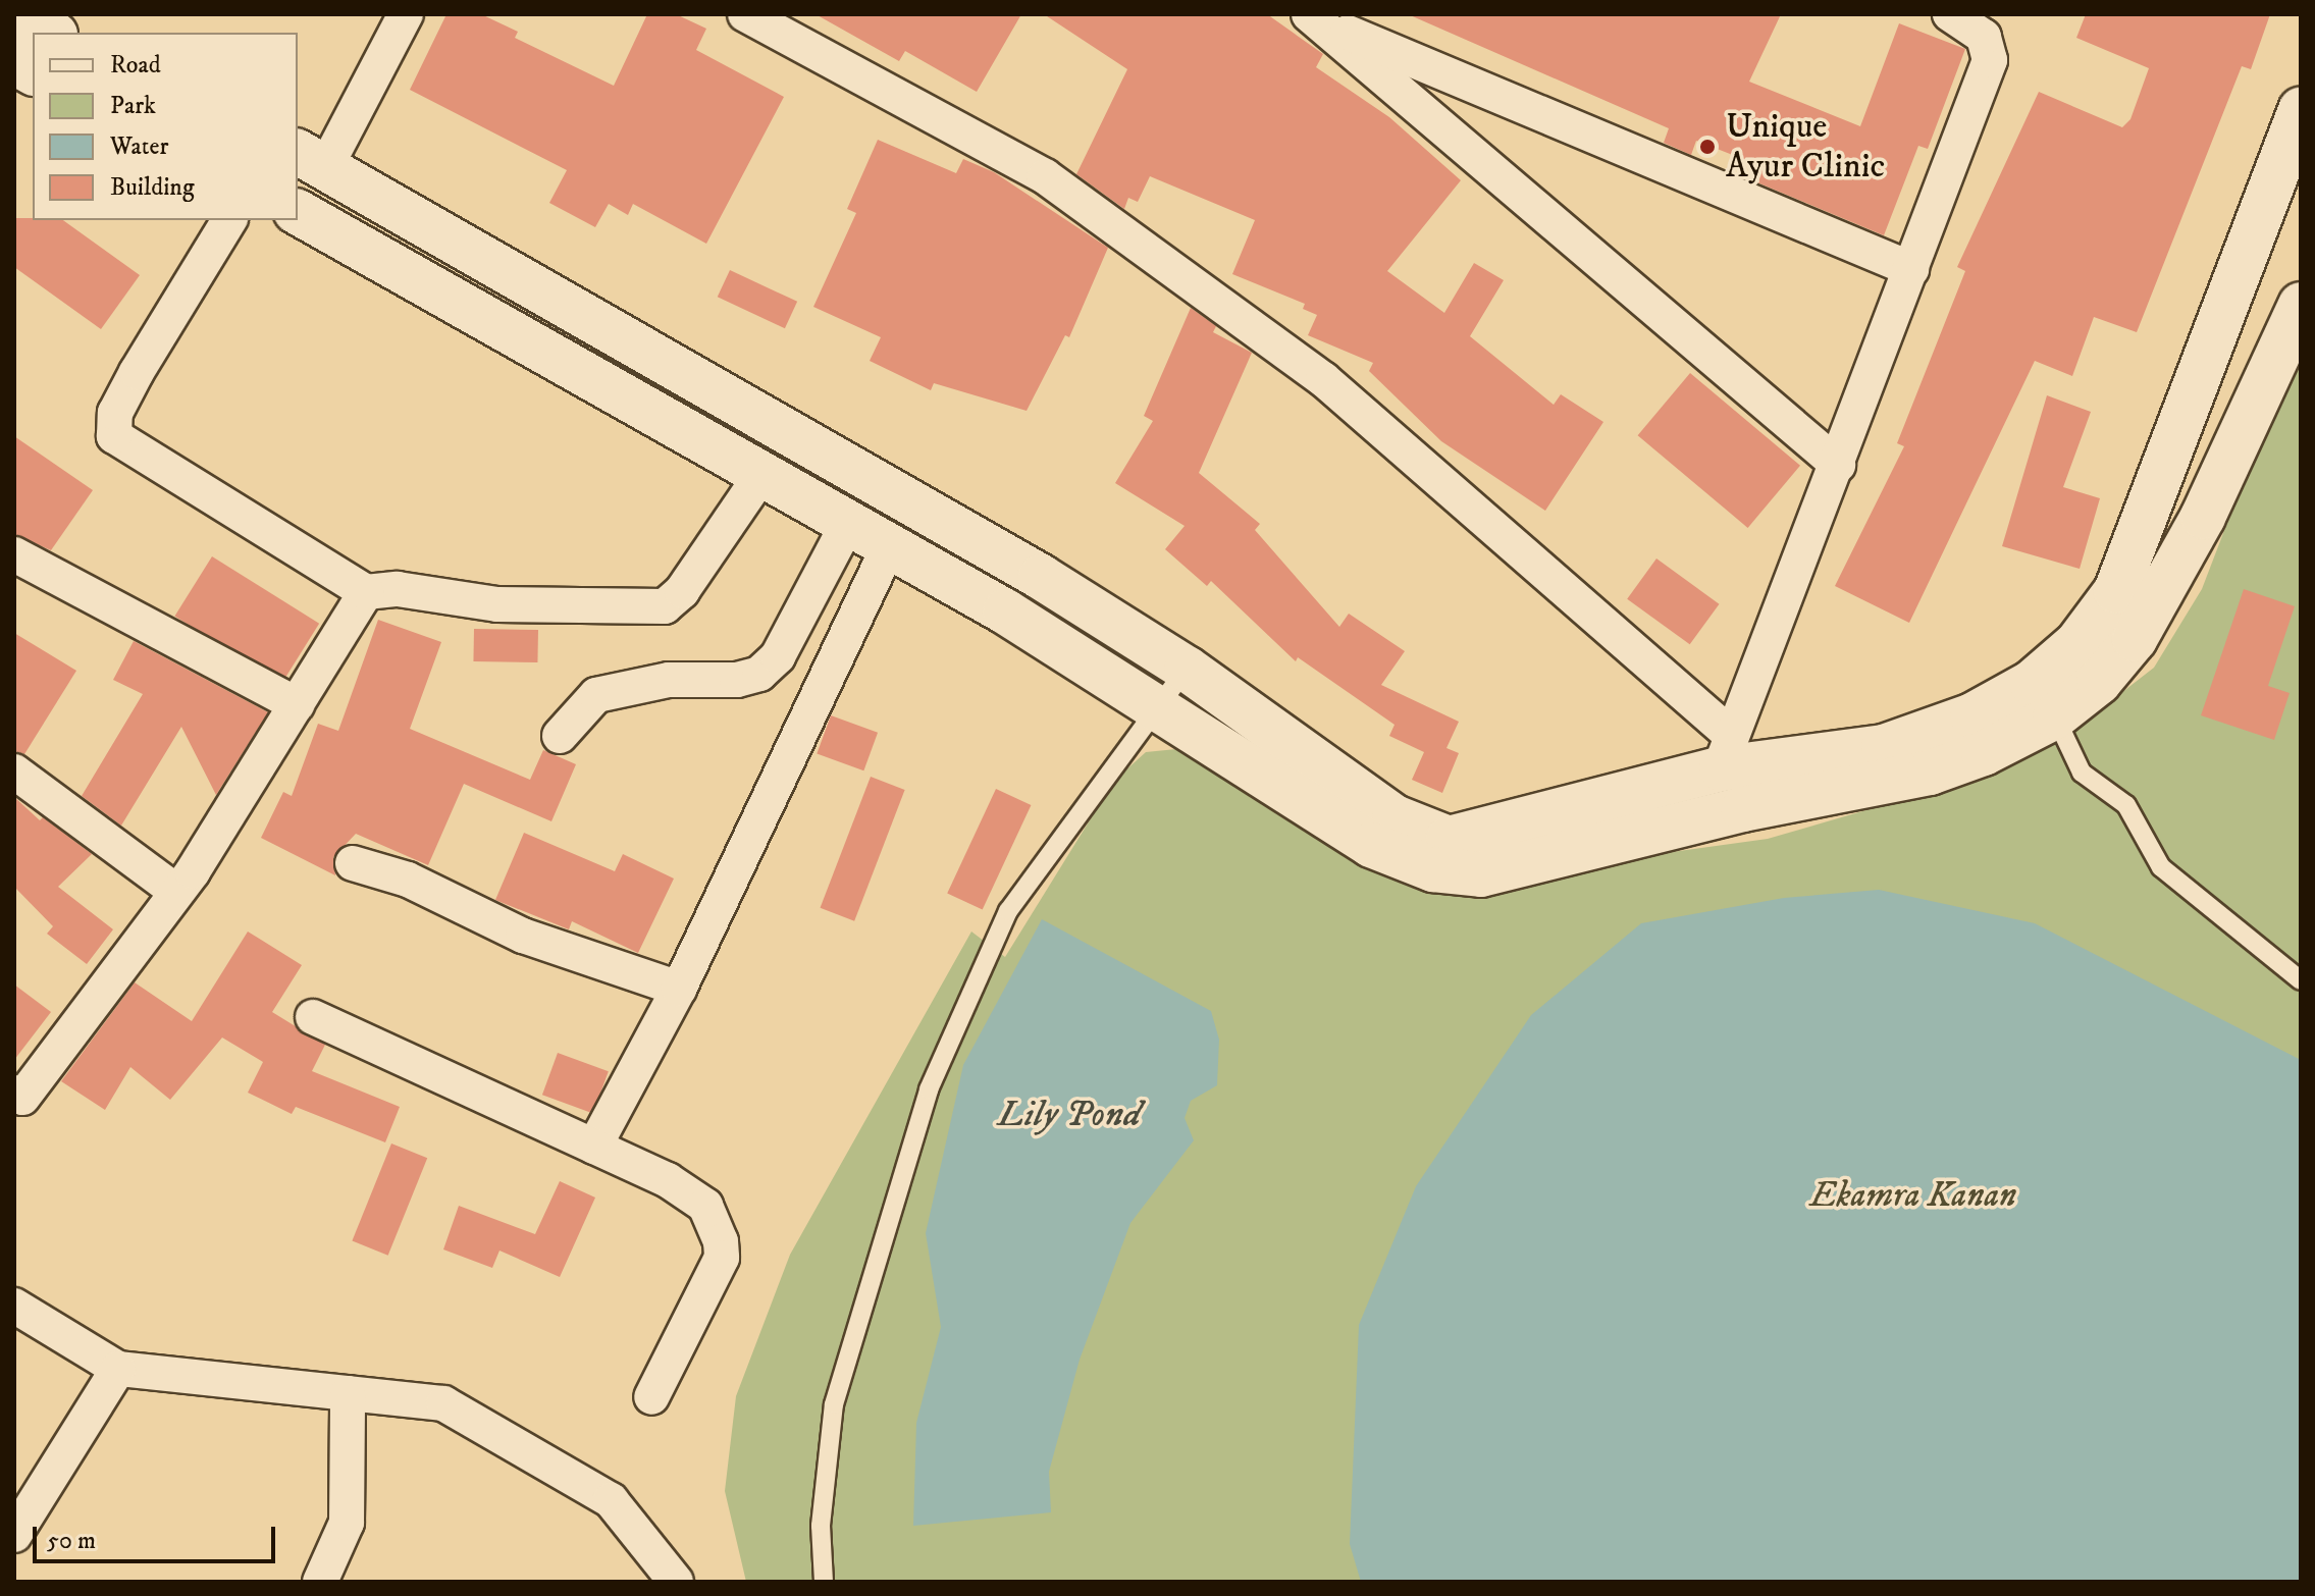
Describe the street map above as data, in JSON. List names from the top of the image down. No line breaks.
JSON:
{"water":["Lily Pond"],"parks":["Ekamra Kanan"],"places":["Unique Ayur Clinic"],"legend":["Road","Park","Water","Building"],"scale_bar":"50 m"}
